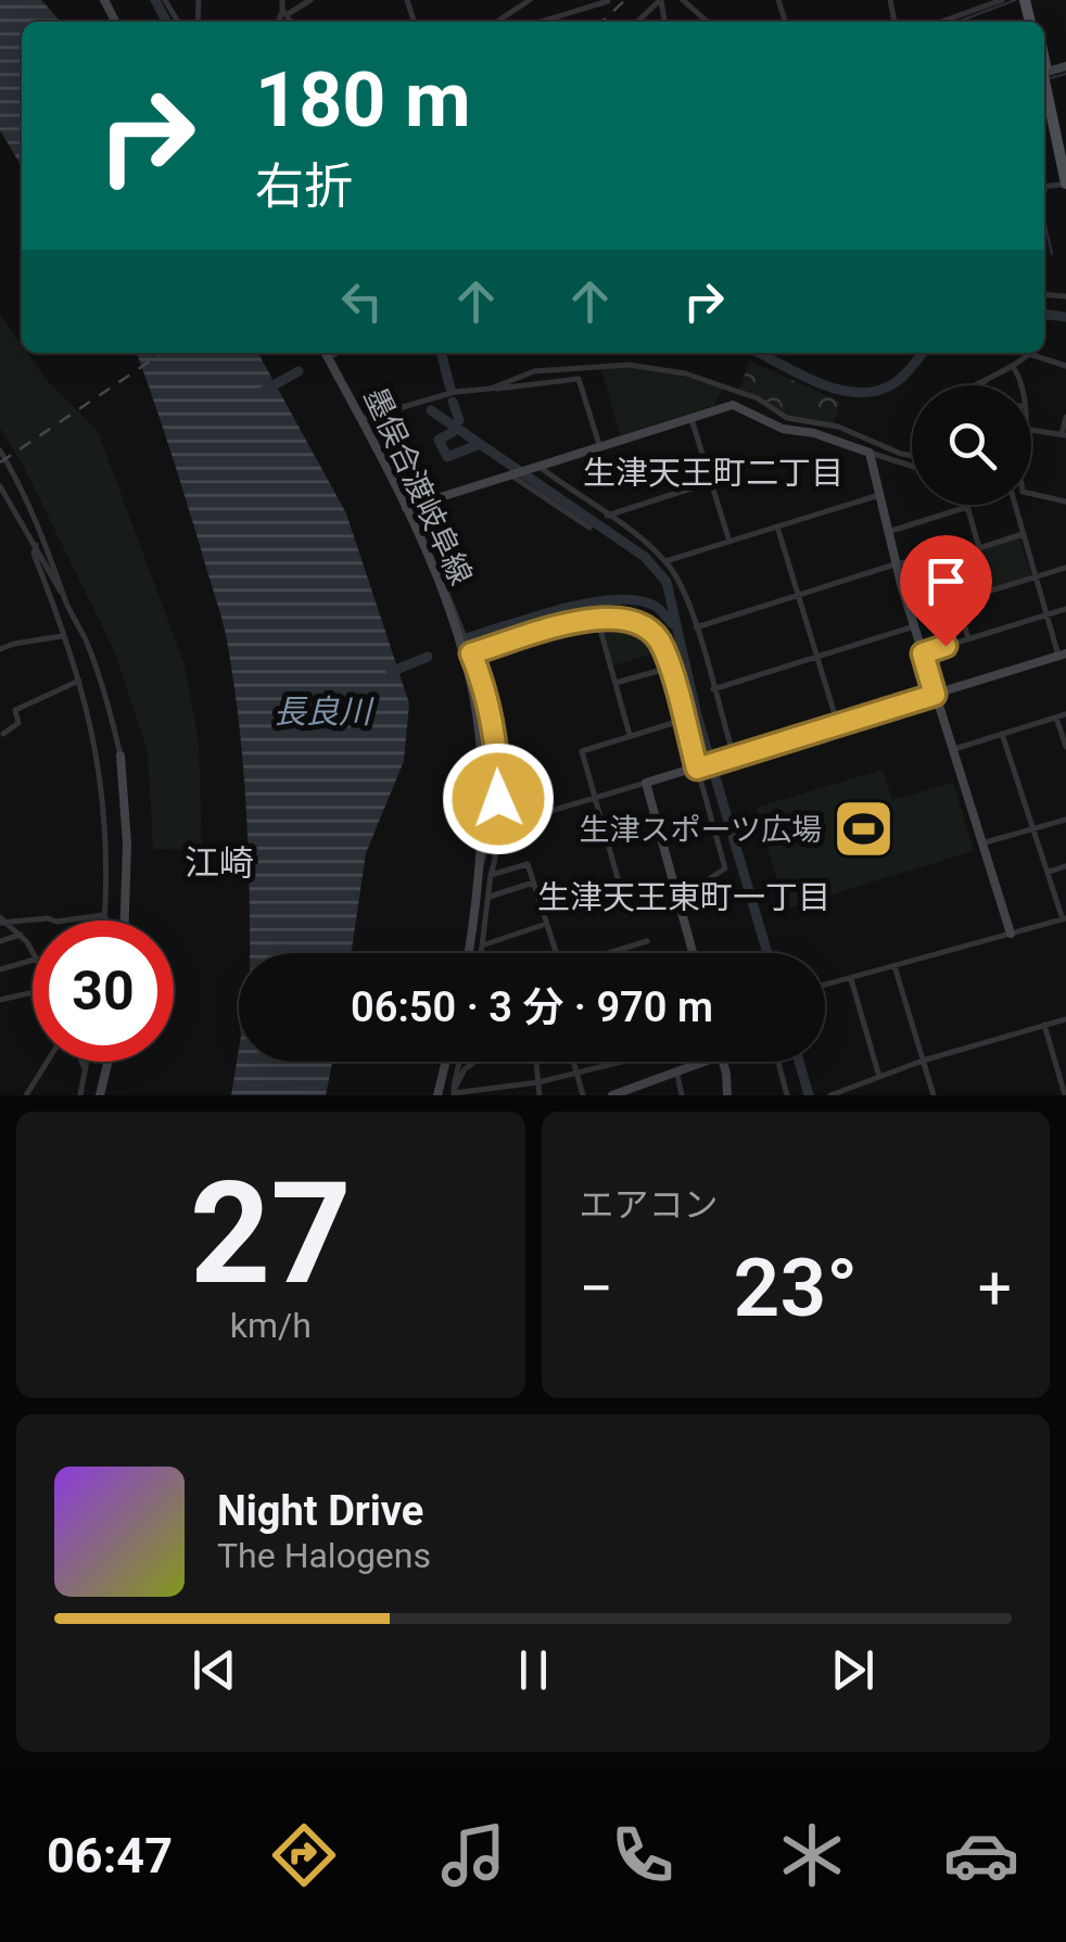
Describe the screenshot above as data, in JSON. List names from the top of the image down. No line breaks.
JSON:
{"streets":{"street":["墨俣合渡岐阜線"]},"districts":["生津天王町二丁目","江崎","生津天王東町一丁目"],"water":["長良川"],"places":{"sports":["生津スポーツ広場"]},"page":{"turn":["180 m","右折"],"limit":"30","trip":"06:50 · 3 分 · 970 m","tile":[["27","km/h"],"エアコン"],"heat":["−","23°","+"],"song":["Night Drive","The Halogens"],"tabs":"06:47"}}
